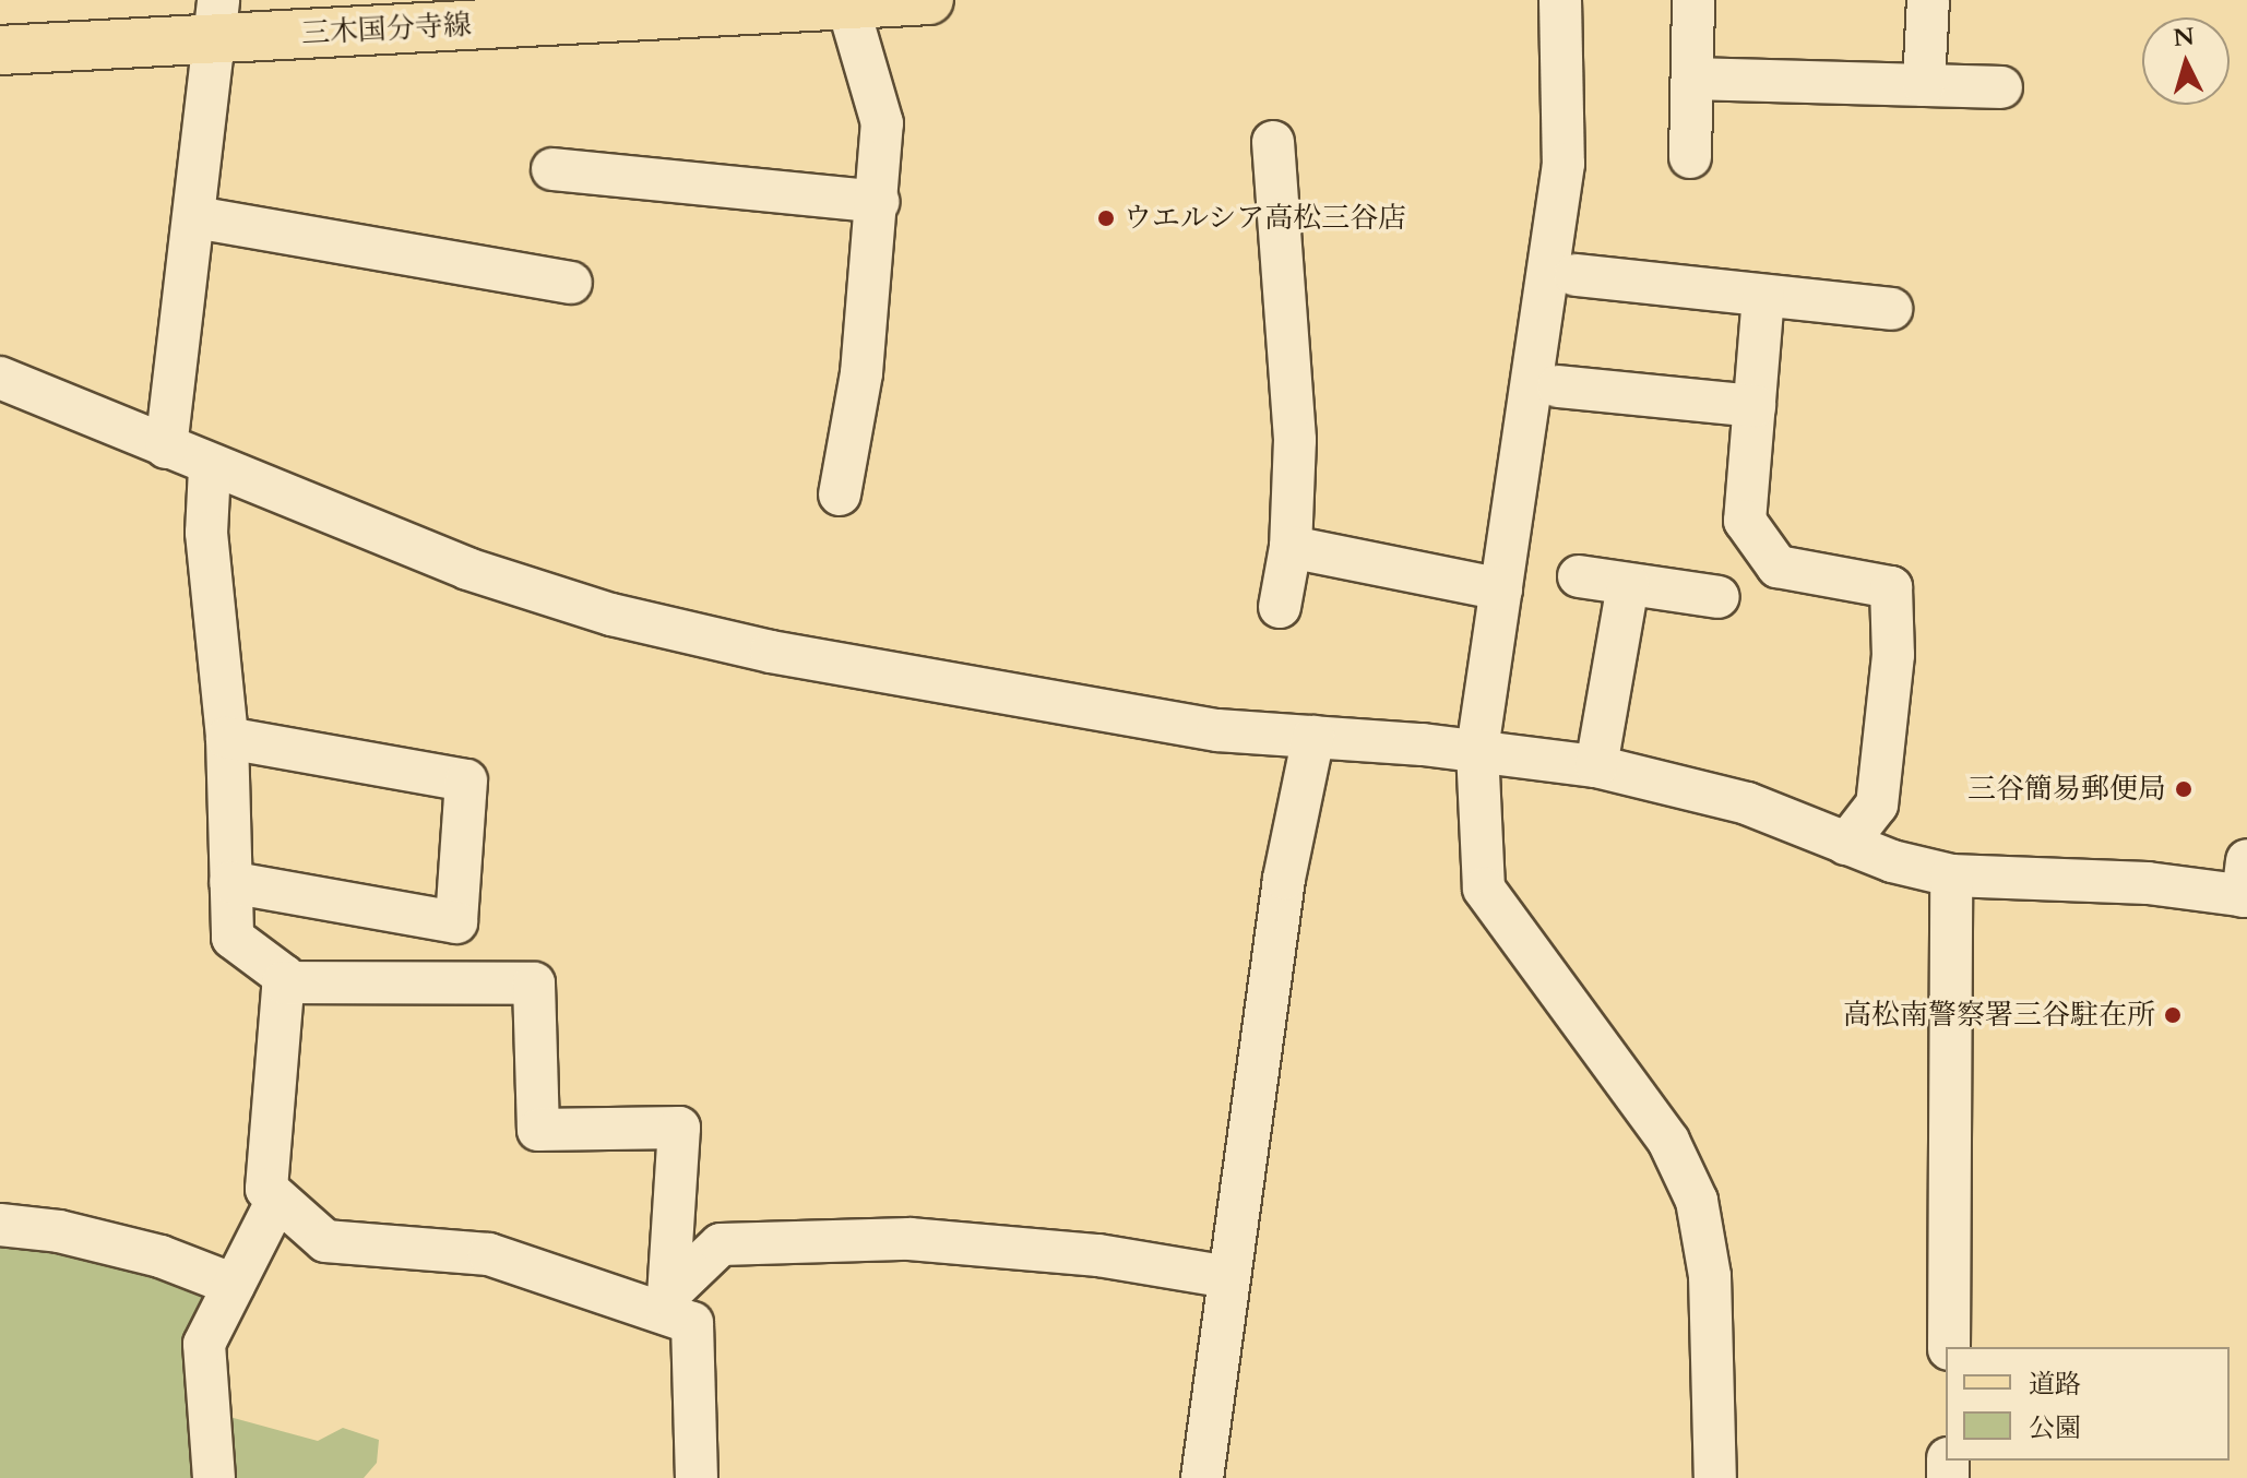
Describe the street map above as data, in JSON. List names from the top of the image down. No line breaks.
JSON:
{"streets":{"main road":["三木国分寺線"]},"places":["ウエルシア高松三谷店","三谷簡易郵便局","高松南警察署三谷駐在所"],"legend":["道路","公園"],"north":"top"}
